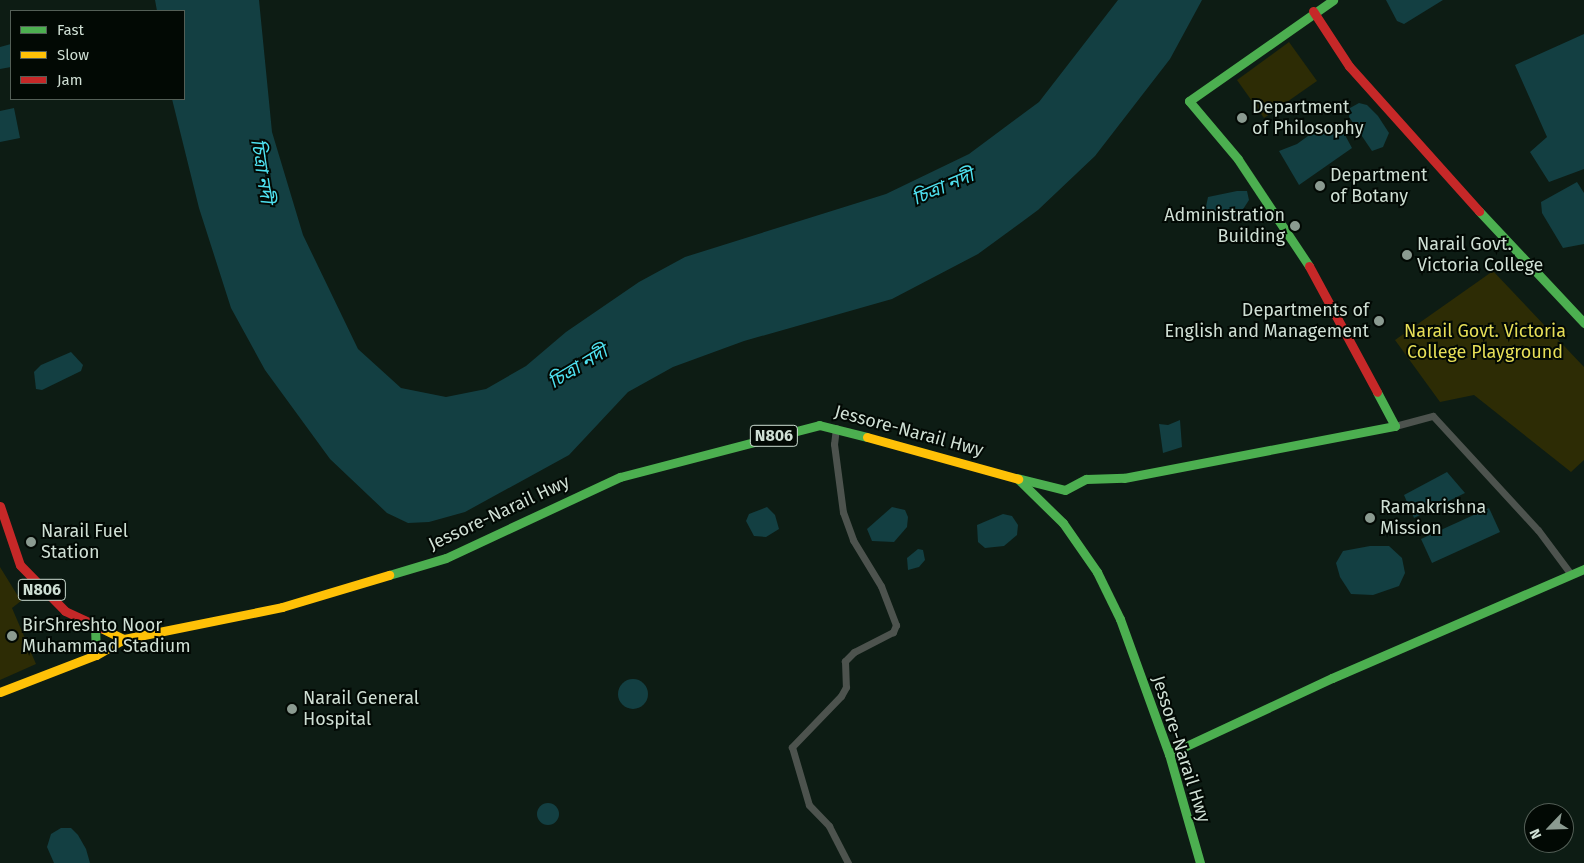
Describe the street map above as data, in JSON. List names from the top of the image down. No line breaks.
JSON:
{"streets":{"main road":["Jessore-Narail Hwy","N806"]},"crossings":[["Jessore-Narail Hwy","N806"]],"water":["চিত্রা নদী"],"parks":["Narail Govt. Victoria College Playground"],"places":["Department of Philosophy","Department of Botany","Administration Building","Narail Govt. Victoria College","Departments of English and Management","Ramakrishna Mission","Narail Fuel Station","BirShreshto Noor Muhammad Stadium","Narail General Hospital"],"legend":["Fast","Slow","Jam"],"north":"bottom left"}
